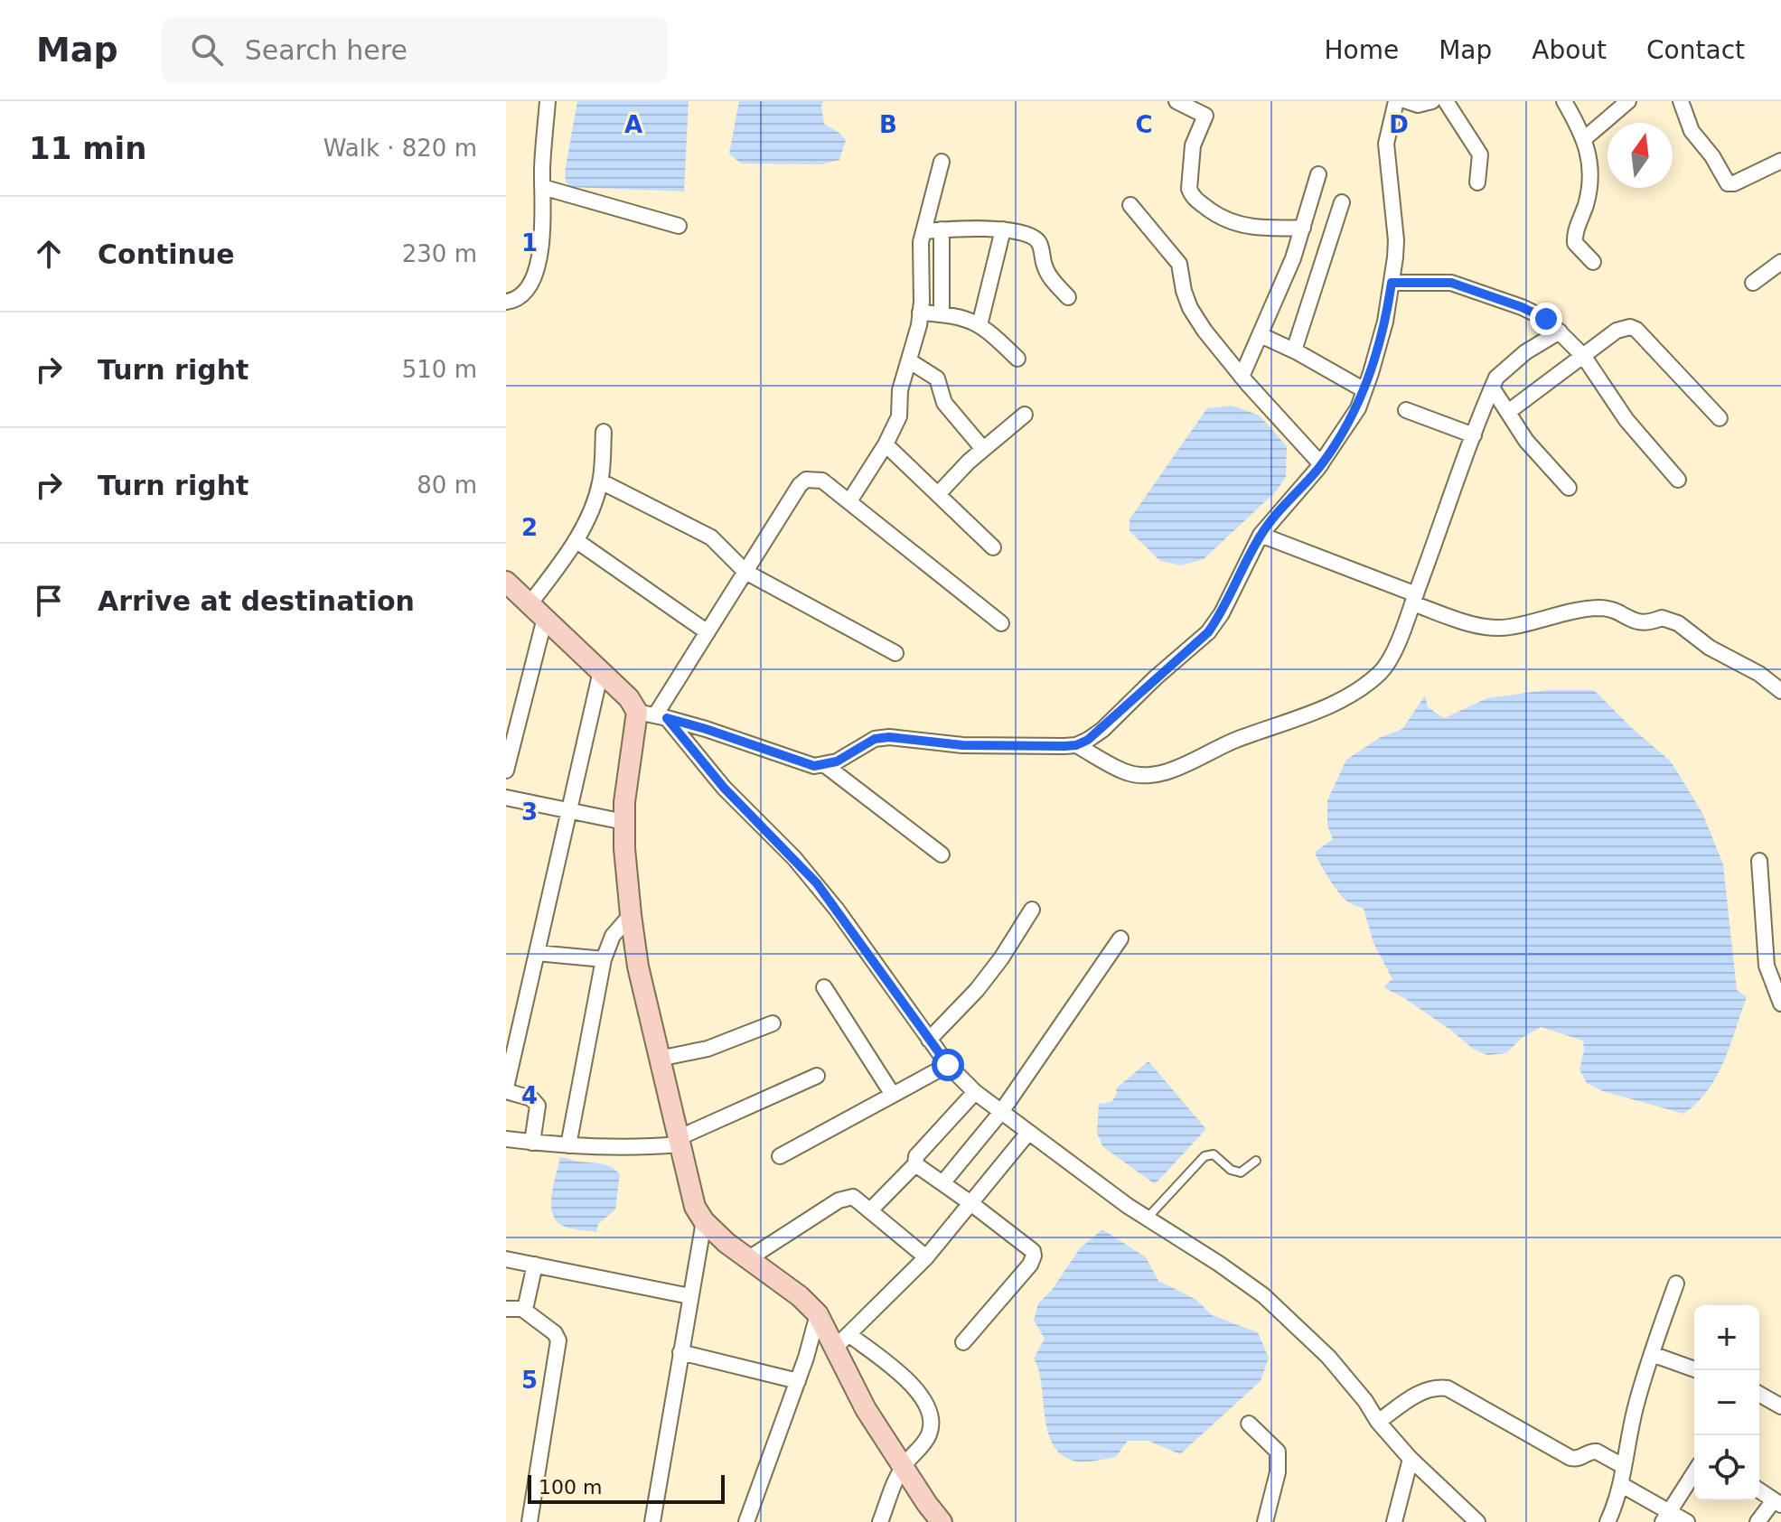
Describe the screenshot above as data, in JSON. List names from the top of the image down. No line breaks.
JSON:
{"scale_bar":"100 m","north":"top","page":{"header":"Map","search":"Search here","nav":["Home","Map","About","Contact"],"heading":["11 min","Walk · 820 m"],"list":[["Continue","230 m"],["Turn right","510 m"],["Turn right","80 m"],"Arrive at destination"],"map_buttons":["+","−"],"scale":"100 m"},"grid":{"columns":["A","B","C","D"],"rows":["1","2","3","4","5"]}}
